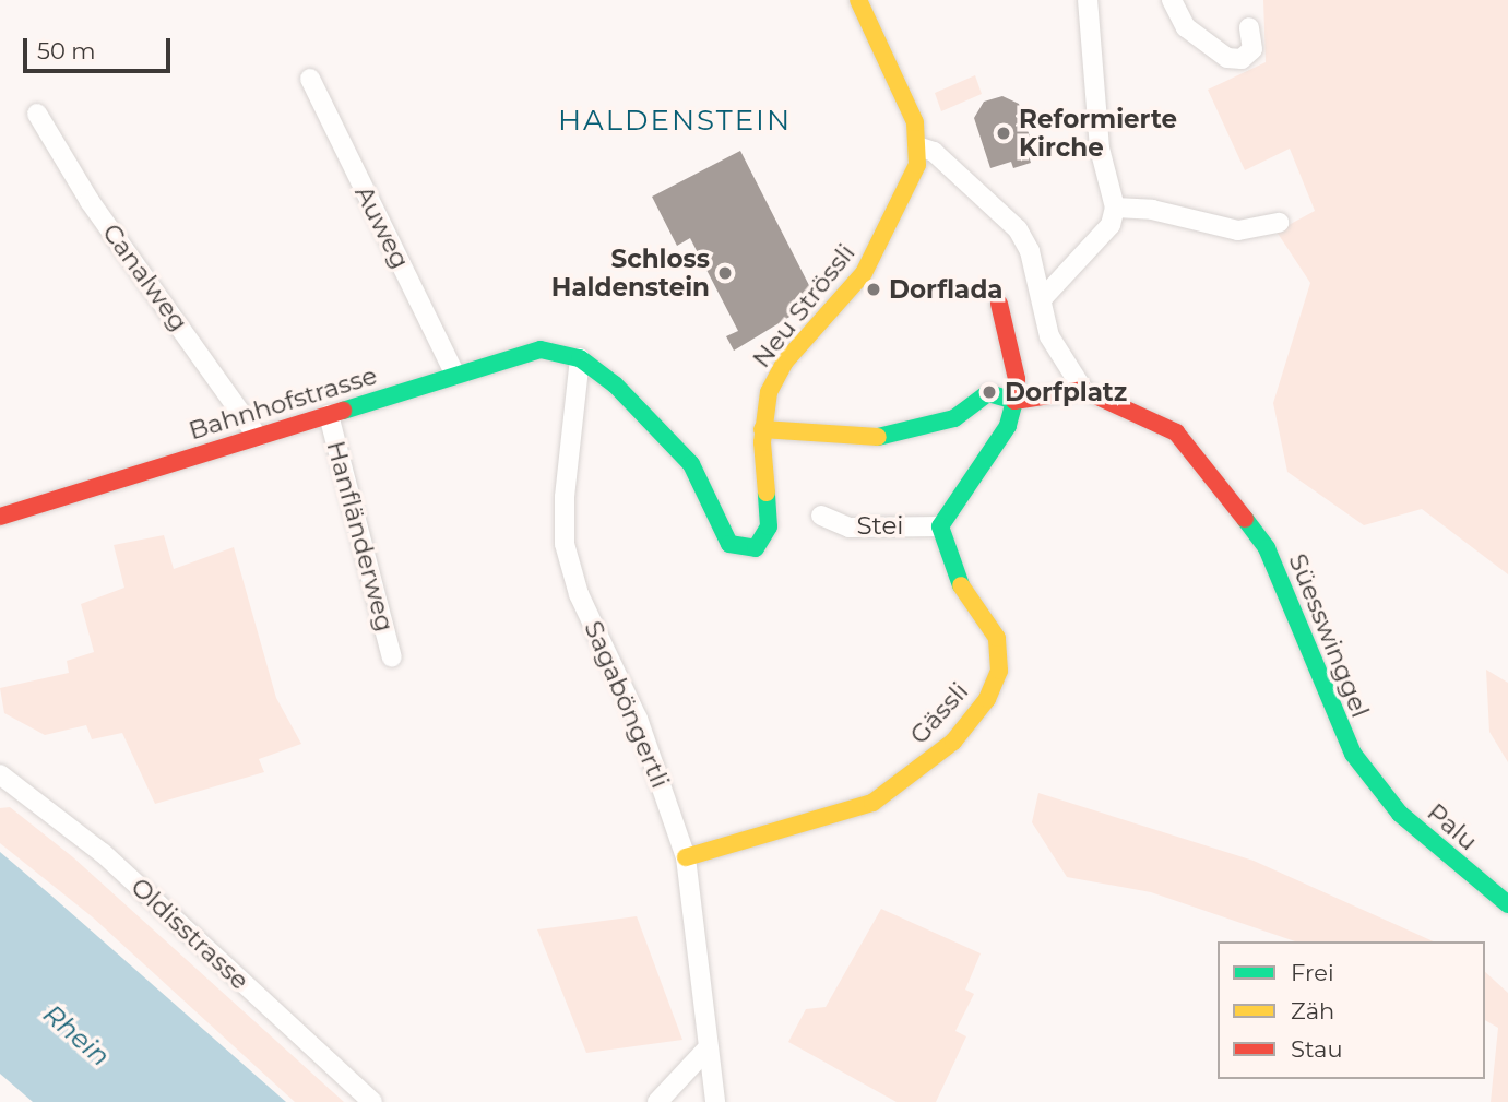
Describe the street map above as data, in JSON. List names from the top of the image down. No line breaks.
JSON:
{"streets":{"street":["Auweg","Canalweg","Neu Strössli","Bahnhofstrasse","Stei","Hanfländerweg","Süesswinggel","Sagaböngertli","Gässli","Palu","Oldisstrasse"]},"crossings":[["Auweg","Bahnhofstrasse"],["Canalweg","Bahnhofstrasse"],["Neu Strössli","Bahnhofstrasse"],["Neu Strössli","Sagaböngertli"],["Bahnhofstrasse","Hanfländerweg"],["Bahnhofstrasse","Sagaböngertli"],["Stei","Gässli"],["Süesswinggel","Palu"],["Sagaböngertli","Gässli"]],"districts":["HALDENSTEIN"],"water":["Rhein"],"places":["Reformierte Kirche","Schloss Haldenstein","Dorflada","Dorfplatz"],"legend":["Frei","Zäh","Stau"],"scale_bar":"50 m"}
